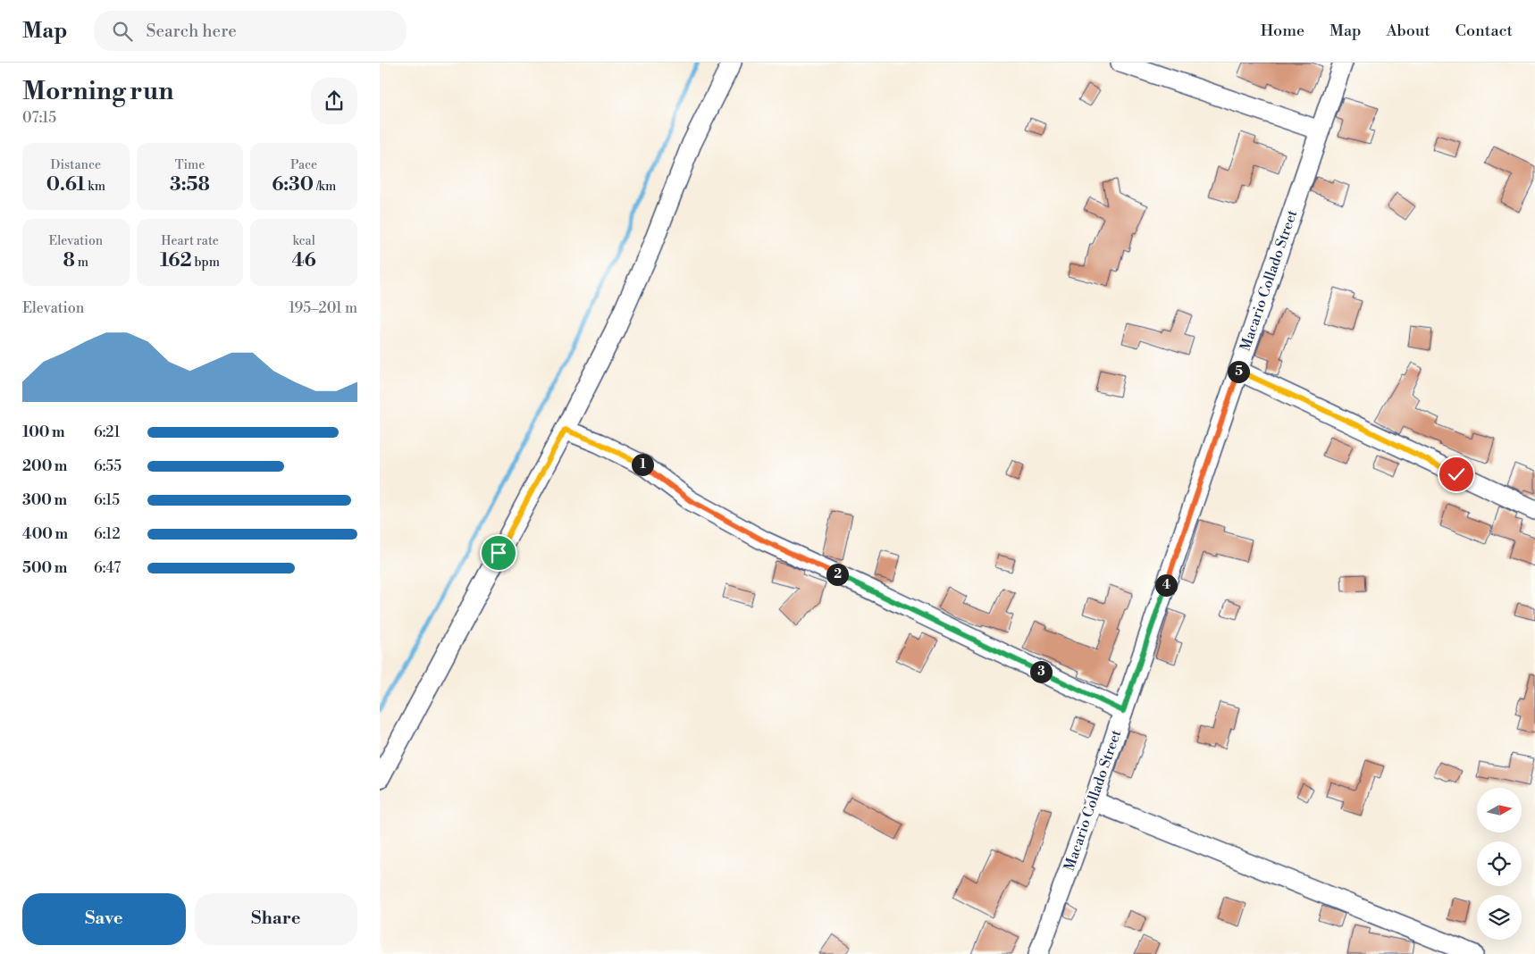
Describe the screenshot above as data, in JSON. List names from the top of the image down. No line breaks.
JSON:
{"streets":{"street":["Macario Collado Street"]},"north":"right","page":{"header":"Map","search":"Search here","nav":["Home","Map","About","Contact"],"heading":["Morning run","07:15"],"stats":[["Distance","0.61 km"],["Time","3:58"],["Pace","6:30 /km"],["Elevation","8 m"],["Heart rate","162 bpm"],["kcal","46"]],"chart":["Elevation","195–201 m"],"pins":["5","1","2","4","3"],"list":[{"name":"100 m","note":"6:21"},{"name":"200 m","note":"6:55"},{"name":"300 m","note":"6:15"},{"name":"400 m","note":"6:12"},{"name":"500 m","note":"6:47"}],"buttons":["Save","Share"]}}
